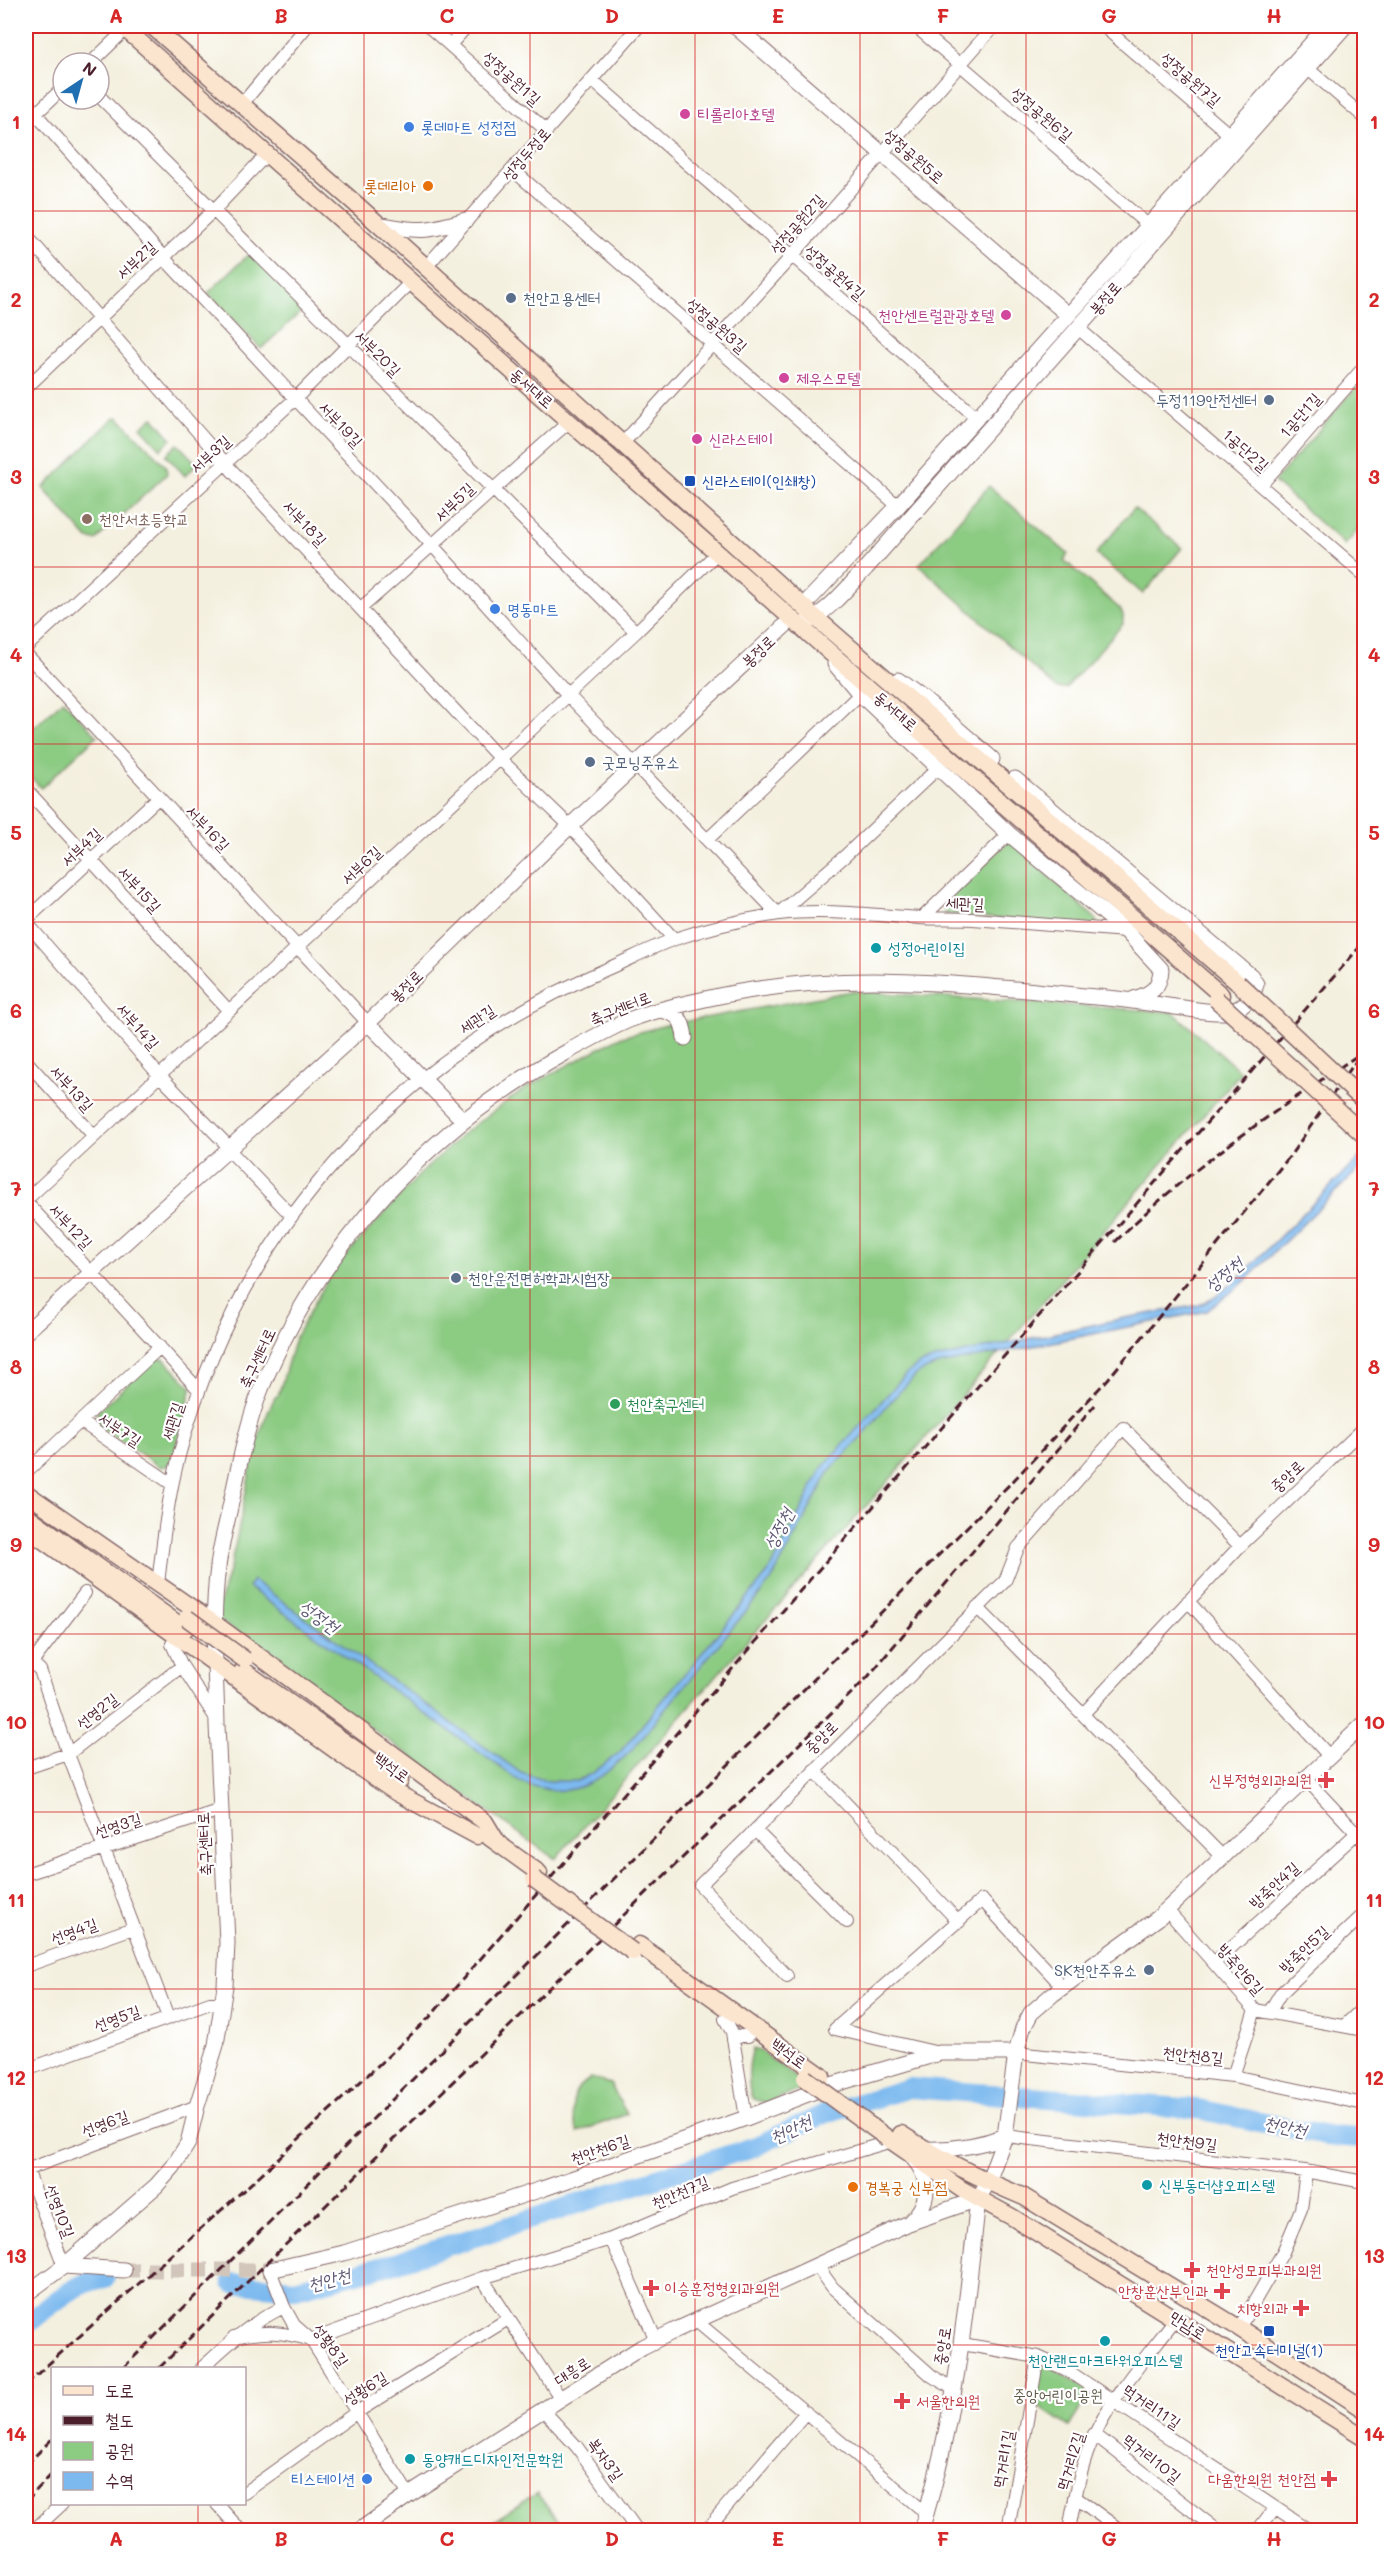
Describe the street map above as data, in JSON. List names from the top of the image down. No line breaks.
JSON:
{"streets":{"main road":["성정두정로","동서대로","백석로","만남로"],"street":["성정공원1길","성정공원7길","성정공원6길","성정공원5로","성정공원2길","서부2길","성정공원4길","봉정로","성정공원3길","서부20길","1공단1길","서부19길","1공단2길","서부3길","서부5길","서부18길","서부16길","서부4길","서부6길","서부15길","세관길","축구센터로","서부14길","서부13길","서부12길","서부7길","중앙로","선영2길","선영3길","방죽안4길","선영4길","방죽안5길","방죽안6길","선영5길","천안천8길","선영6길","천안천9길","천안천6길","천안천7길","선영10길","성황8길","대흥로","성황6길","먹거리11길","먹거리10길","복자3길","먹거리1길","먹거리2길"]},"crossings":[["성정공원1길","성정두정로"],["성정공원7길","봉정로"],["성정공원6길","성정공원2길"],["성정공원6길","봉정로"],["성정두정로","성정공원4길"],["성정두정로","성정공원3길"],["성정두정로","동서대로"],["성정두정로","서부3길"],["성정공원5로","성정공원2길"],["성정공원5로","봉정로"],["성정공원2길","성정공원4길"],["성정공원2길","성정공원3길"],["성정공원2길","동서대로"],["서부2길","서부20길"],["서부2길","동서대로"],["서부2길","서부19길"],["서부2길","서부18길"],["성정공원4길","봉정로"],["봉정로","성정공원3길"],["봉정로","동서대로"],["봉정로","서부19길"],["봉정로","1공단2길"],["봉정로","서부18길"],["봉정로","서부16길"],["봉정로","축구센터로"],["봉정로","서부14길"],["봉정로","서부12길"],["서부20길","서부3길"],["서부20길","서부5길"],["서부20길","서부6길"],["동서대로","서부3길"],["동서대로","서부5길"],["동서대로","서부6길"],["동서대로","축구센터로"],["1공단1길","1공단2길"],["서부19길","서부3길"],["서부19길","서부5길"],["서부19길","서부6길"],["서부19길","세관길"],["서부3길","서부18길"],["서부5길","서부18길"],["서부18길","서부6길"],["서부18길","세관길"],["서부16길","서부4길"],["서부16길","서부6길"],["서부4길","서부15길"],["서부4길","서부14길"],["서부6길","서부15길"],["서부6길","서부14길"],["서부6길","서부13길"],["서부6길","서부12길"],["세관길","서부14길"],["세관길","서부12길"],["세관길","서부7길"],["축구센터로","선영3길"],["축구센터로","선영5길"],["축구센터로","선영6길"],["축구센터로","선영10길"],["서부12길","서부7길"],["중앙로","천안천6길"],["중앙로","만남로"],["중앙로","대흥로"],["중앙로","먹거리11길"],["방죽안4길","방죽안6길"],["방죽안5길","방죽안6길"],["천안천8길","천안천6길"],["선영6길","선영10길"],["천안천6길","성황8길"],["천안천7길","성황8길"],["만남로","대흥로"],["만남로","먹거리2길"],["성황8길","대흥로"],["성황8길","성황6길"],["대흥로","복자3길"],["먹거리11길","먹거리1길"],["먹거리11길","먹거리2길"],["먹거리10길","먹거리2길"]],"water":["성정천","천안천"],"parks":["중앙어린이공원"],"places":{"other":["티롤리아호텔","롯데마트 성정점","롯데리아","천안고용센터","천안센트럴관광호텔","제우스모텔","두정119안전센터","신라스테이","천안서초등학교","명동마트","굿모닝주유소","성정어린이집","천안운전면허학과시험장","천안축구센터","SK천안주유소","신부동더샵오피스텔","경복궁 신부점","천안랜드마크타워오피스텔","동양캐드디자인전문학원","티스테이션"],"transit":["신라스테이(인쇄창)","천안고속터미널(1)"],"health":["신부정형외과의원","천안성모피부과의원","이승훈정형외과의원","안창훈산부인과","치항외과","서울한의원","다움한의원 천안점"]},"legend":["도로","철도","공원","수역"],"north":"top right","grid":{"columns":["A","B","C","D","E","F","G","H"],"rows":["1","2","3","4","5","6","7","8","9","10","11","12","13","14"]}}
